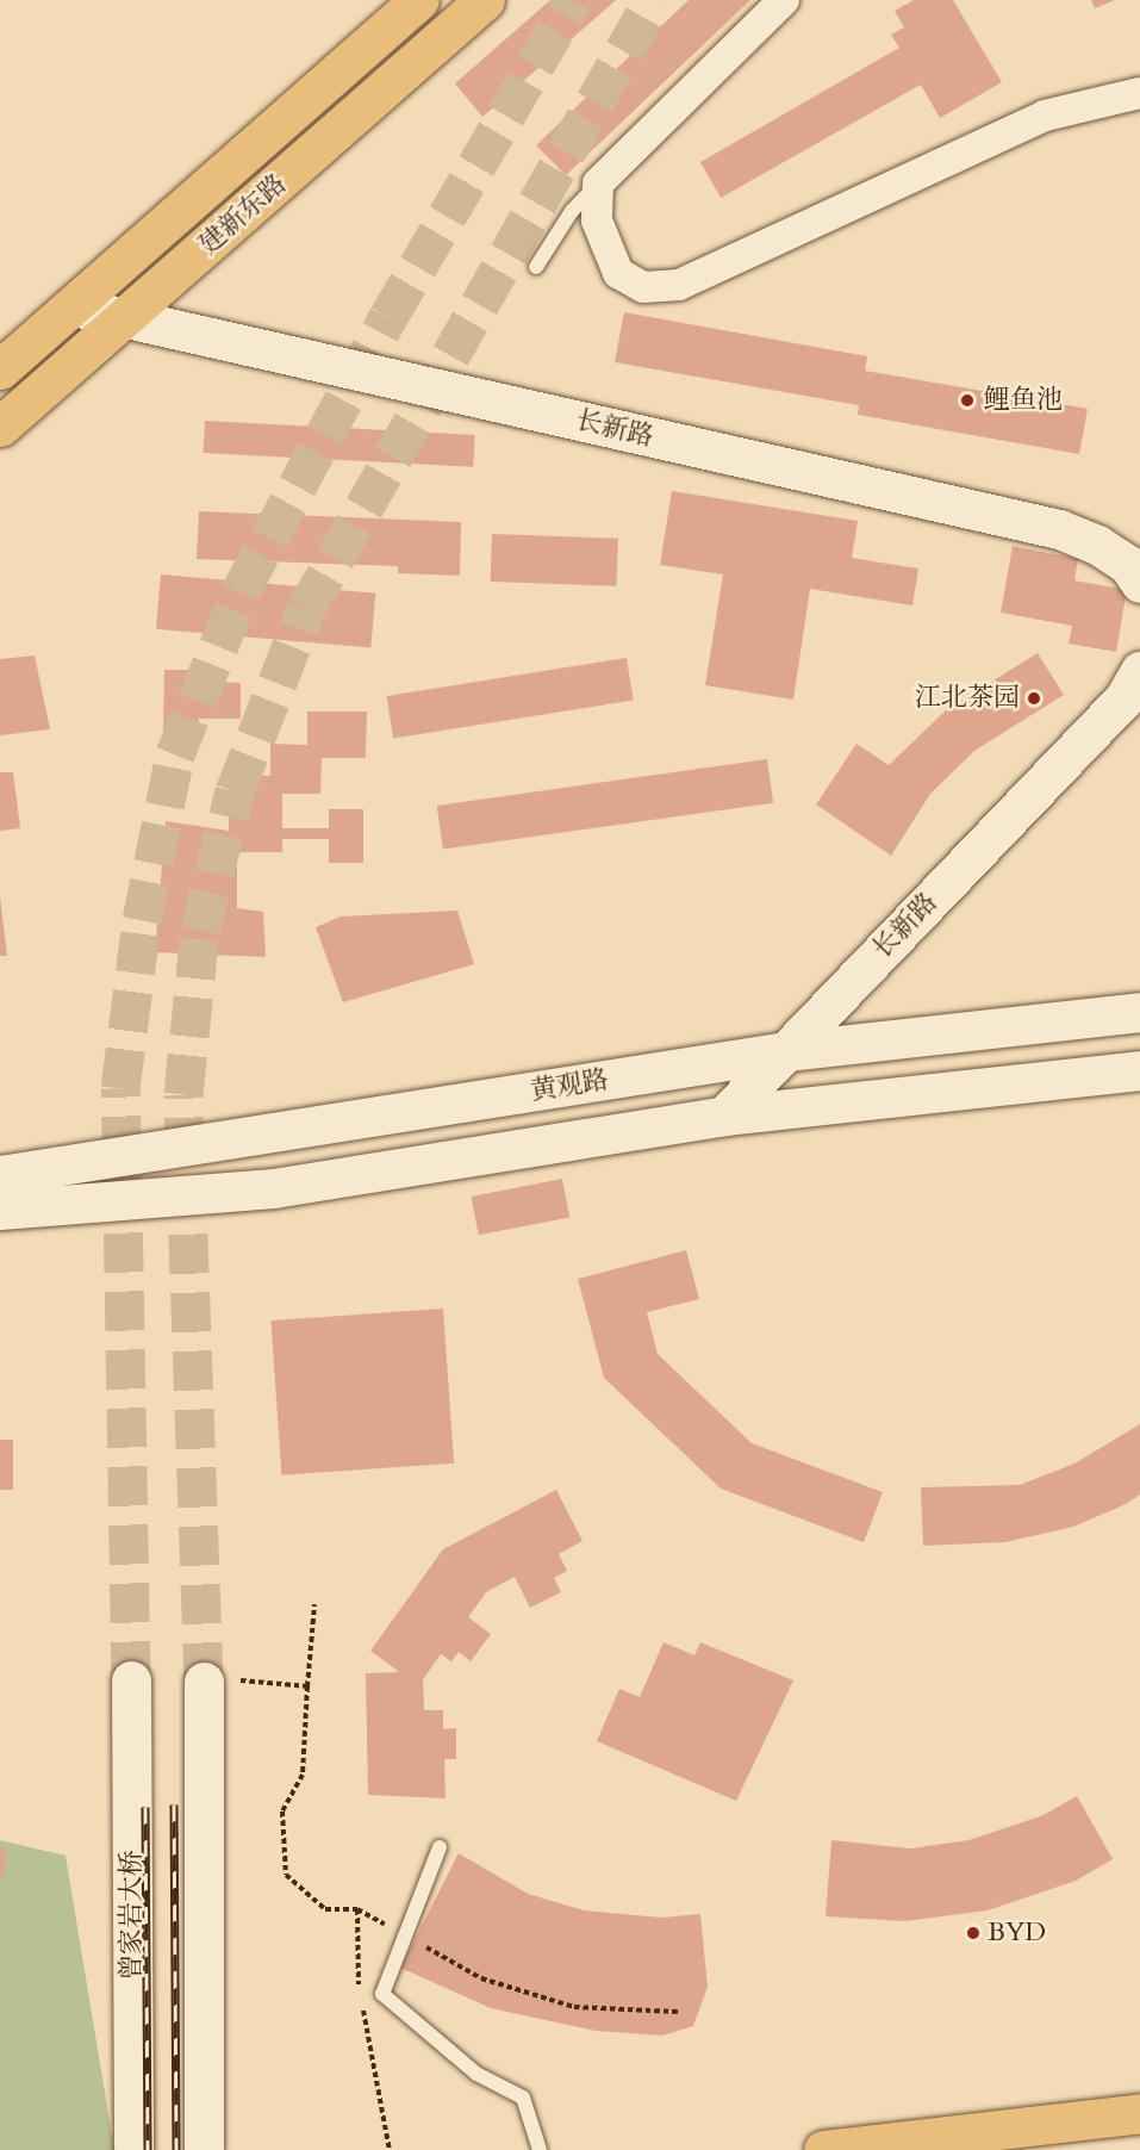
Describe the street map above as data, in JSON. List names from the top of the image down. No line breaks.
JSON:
{"streets":{"main road":["建新东路","长新路","黄观路","曾家岩大桥"]},"crossings":[["建新东路","长新路"],["长新路","黄观路"]],"places":["鲤鱼池","江北茶园","BYD"]}
